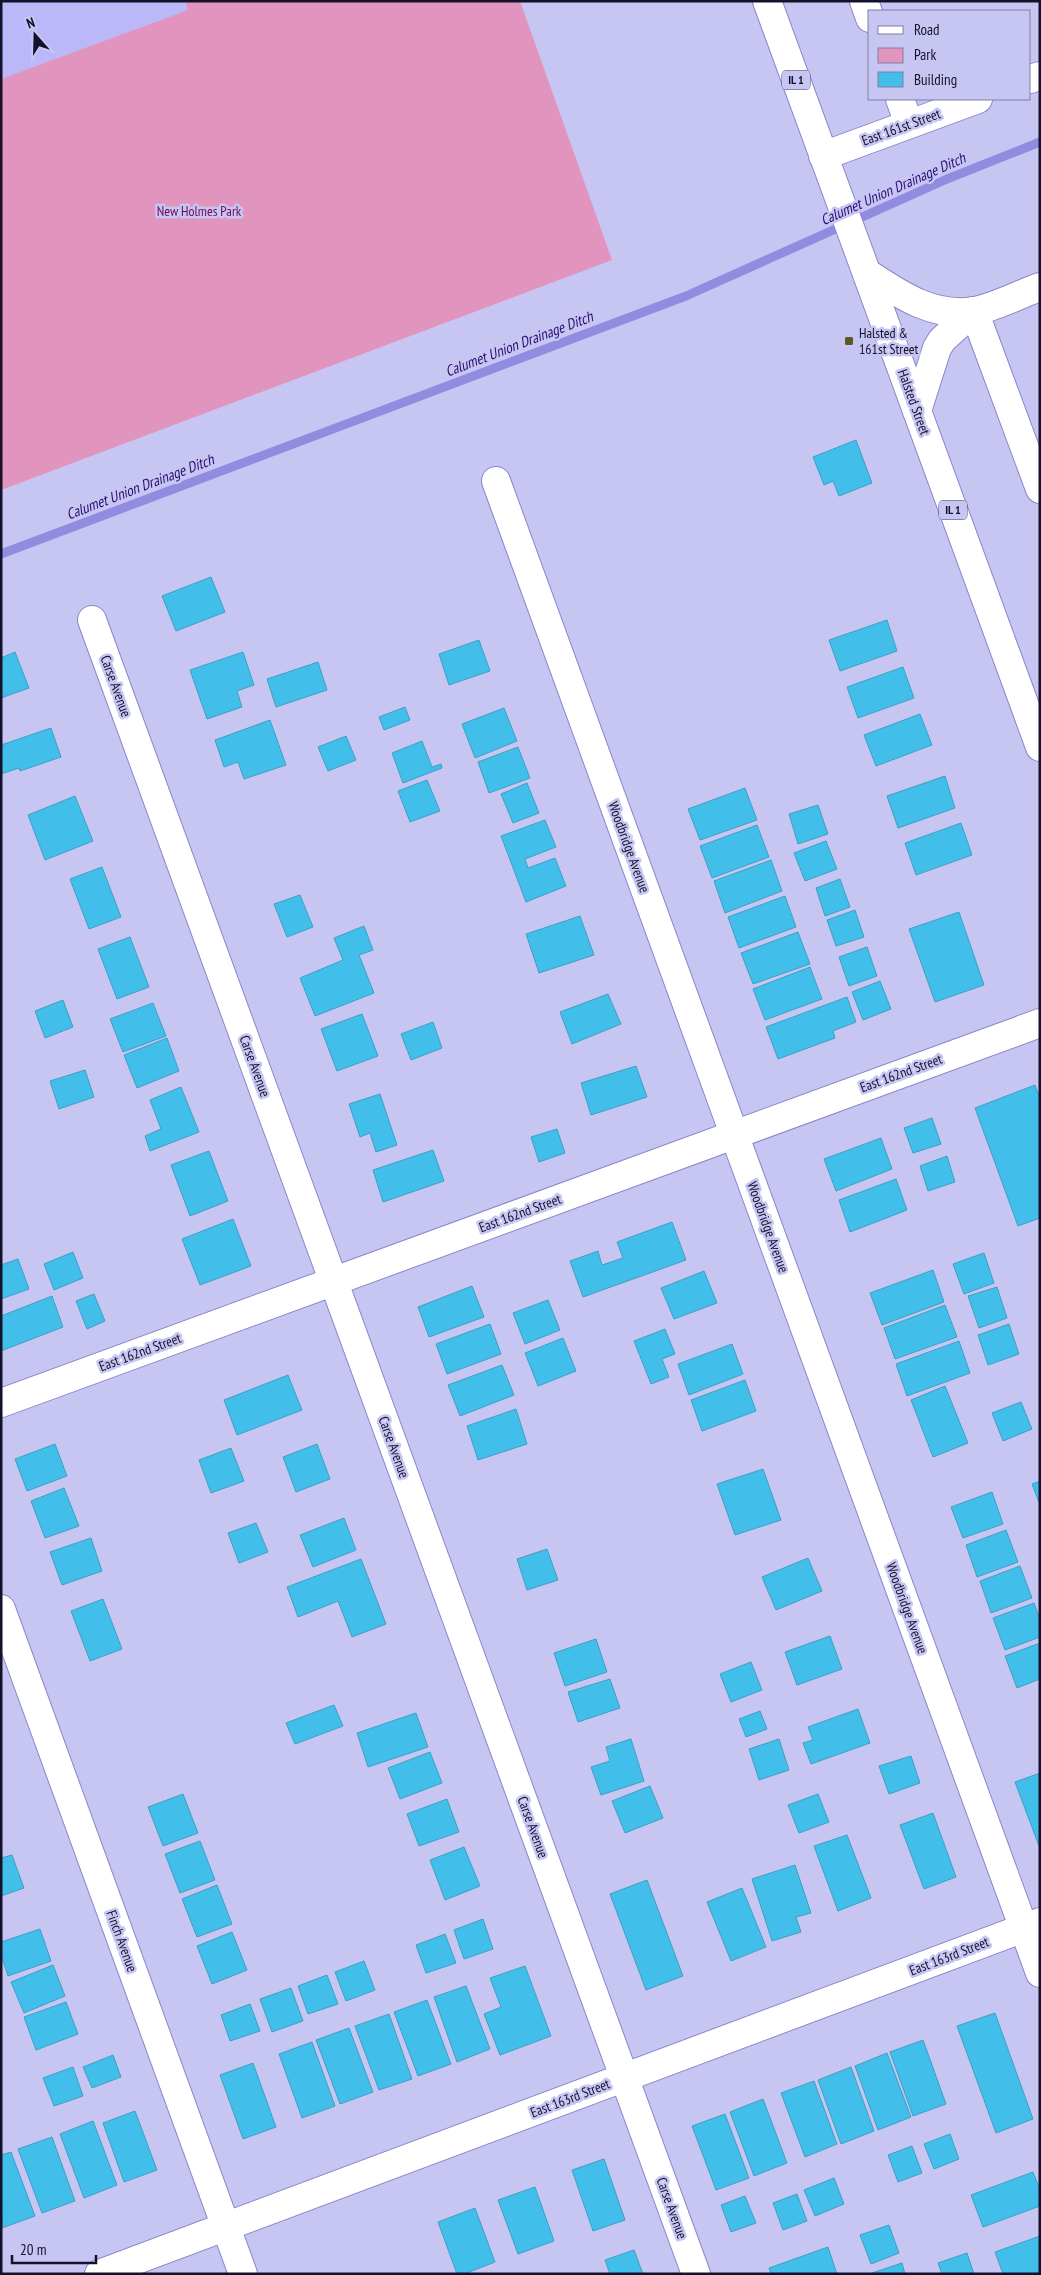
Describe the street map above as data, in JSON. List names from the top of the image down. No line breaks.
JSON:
{"streets":{"street":["IL 1","East 161st Street","Halsted Street","Carse Avenue","Woodbridge Avenue","East 162nd Street","Finch Avenue","East 163rd Street"]},"crossings":[["East 161st Street","Halsted Street"],["Carse Avenue","East 162nd Street"],["Carse Avenue","East 163rd Street"],["Woodbridge Avenue","East 162nd Street"],["Woodbridge Avenue","East 163rd Street"],["Finch Avenue","East 163rd Street"]],"water":["Calumet Union Drainage Ditch"],"parks":["New Holmes Park"],"places":{"transit":["Halsted & 161st Street"]},"legend":["Road","Park","Building"],"scale_bar":"20 m","north":"top"}
